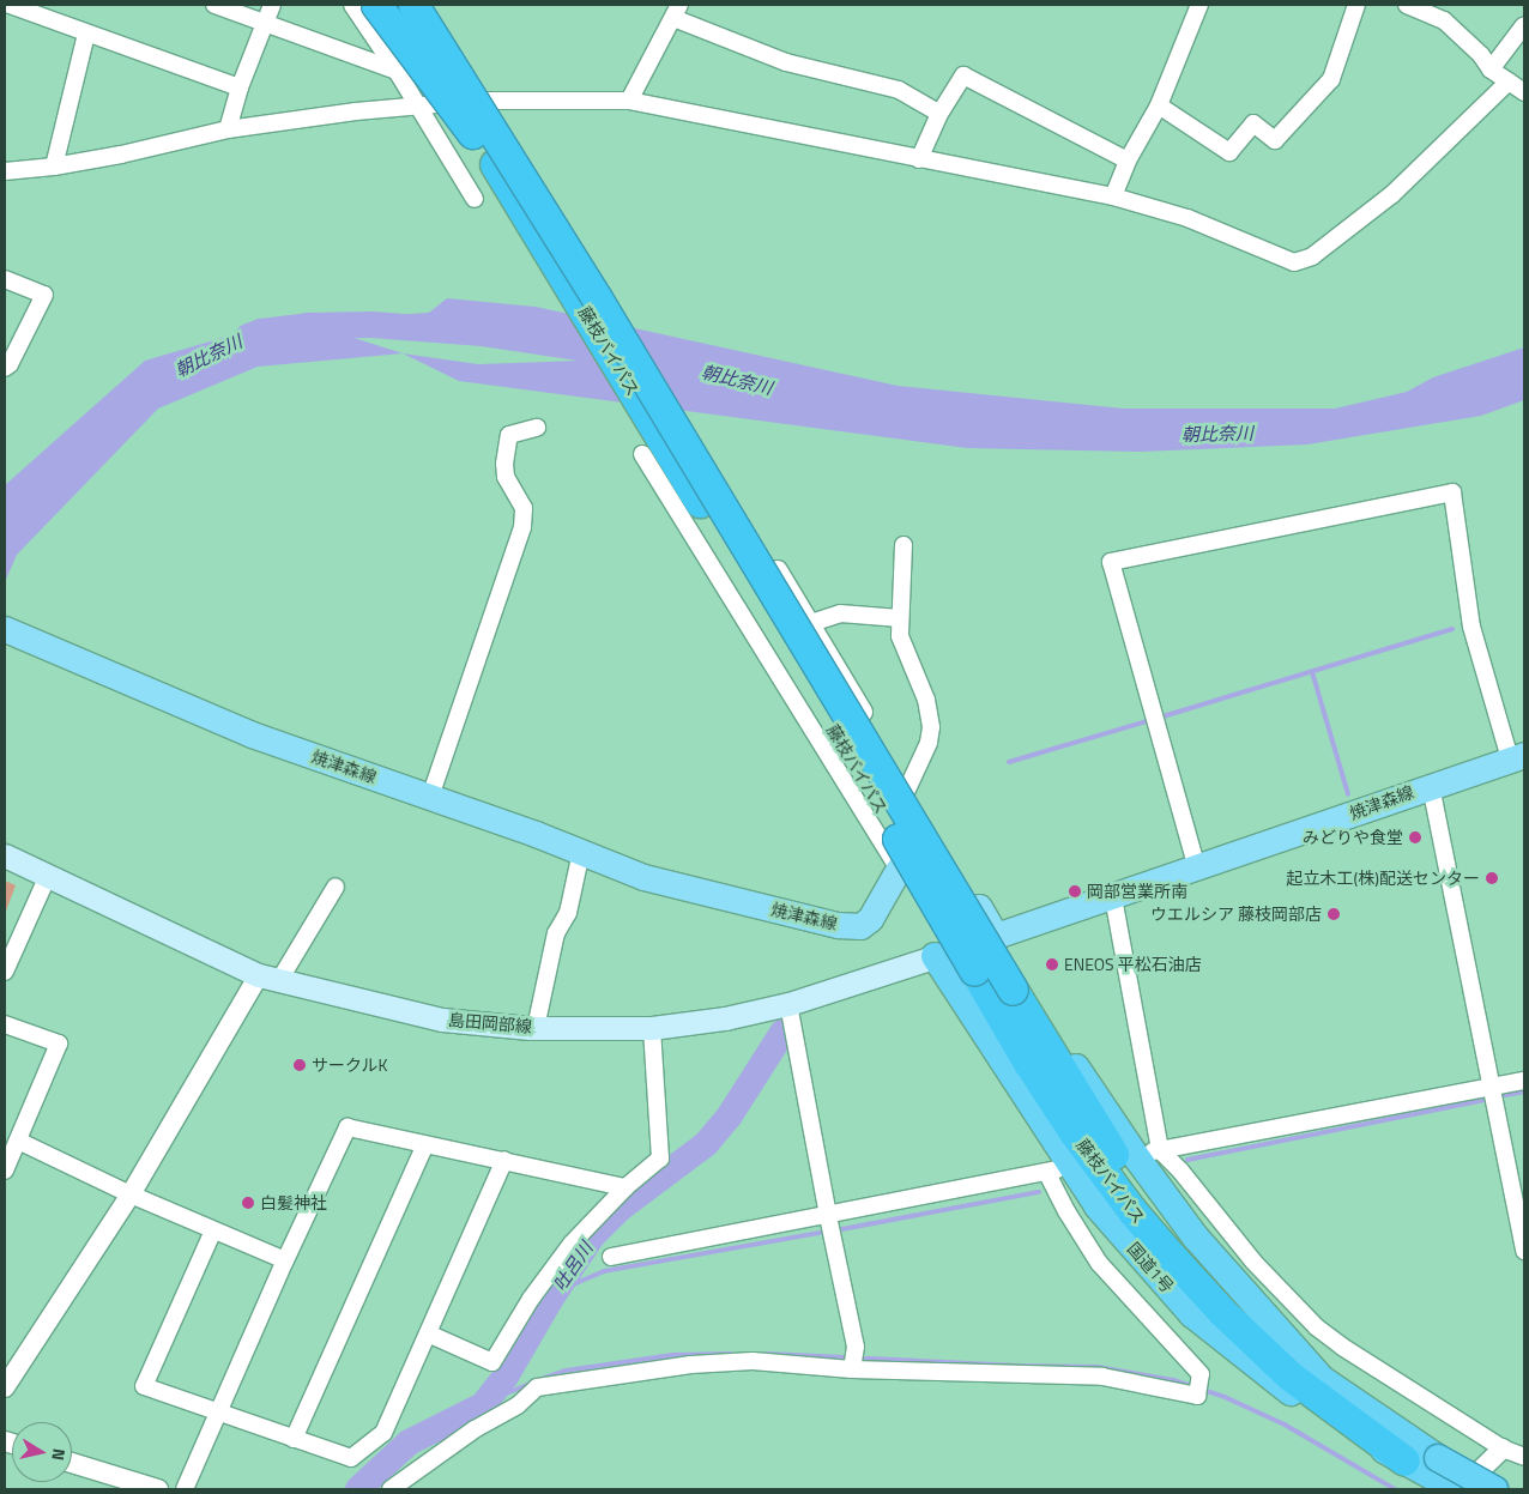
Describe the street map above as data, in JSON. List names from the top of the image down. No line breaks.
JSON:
{"streets":{"highway":["藤枝バイパス","国道1号"],"main road":["焼津森線","島田岡部線"]},"crossings":[["藤枝バイパス","国道1号"],["焼津森線","島田岡部線"],["焼津森線","国道1号"],["島田岡部線","国道1号"]],"water":["朝比奈川","吐呂川"],"places":["みどりや食堂","起立木工(株)配送センター","岡部営業所南","ウエルシア 藤枝岡部店","ENEOS 平松石油店","サークルK","白髪神社"],"north":"right"}
